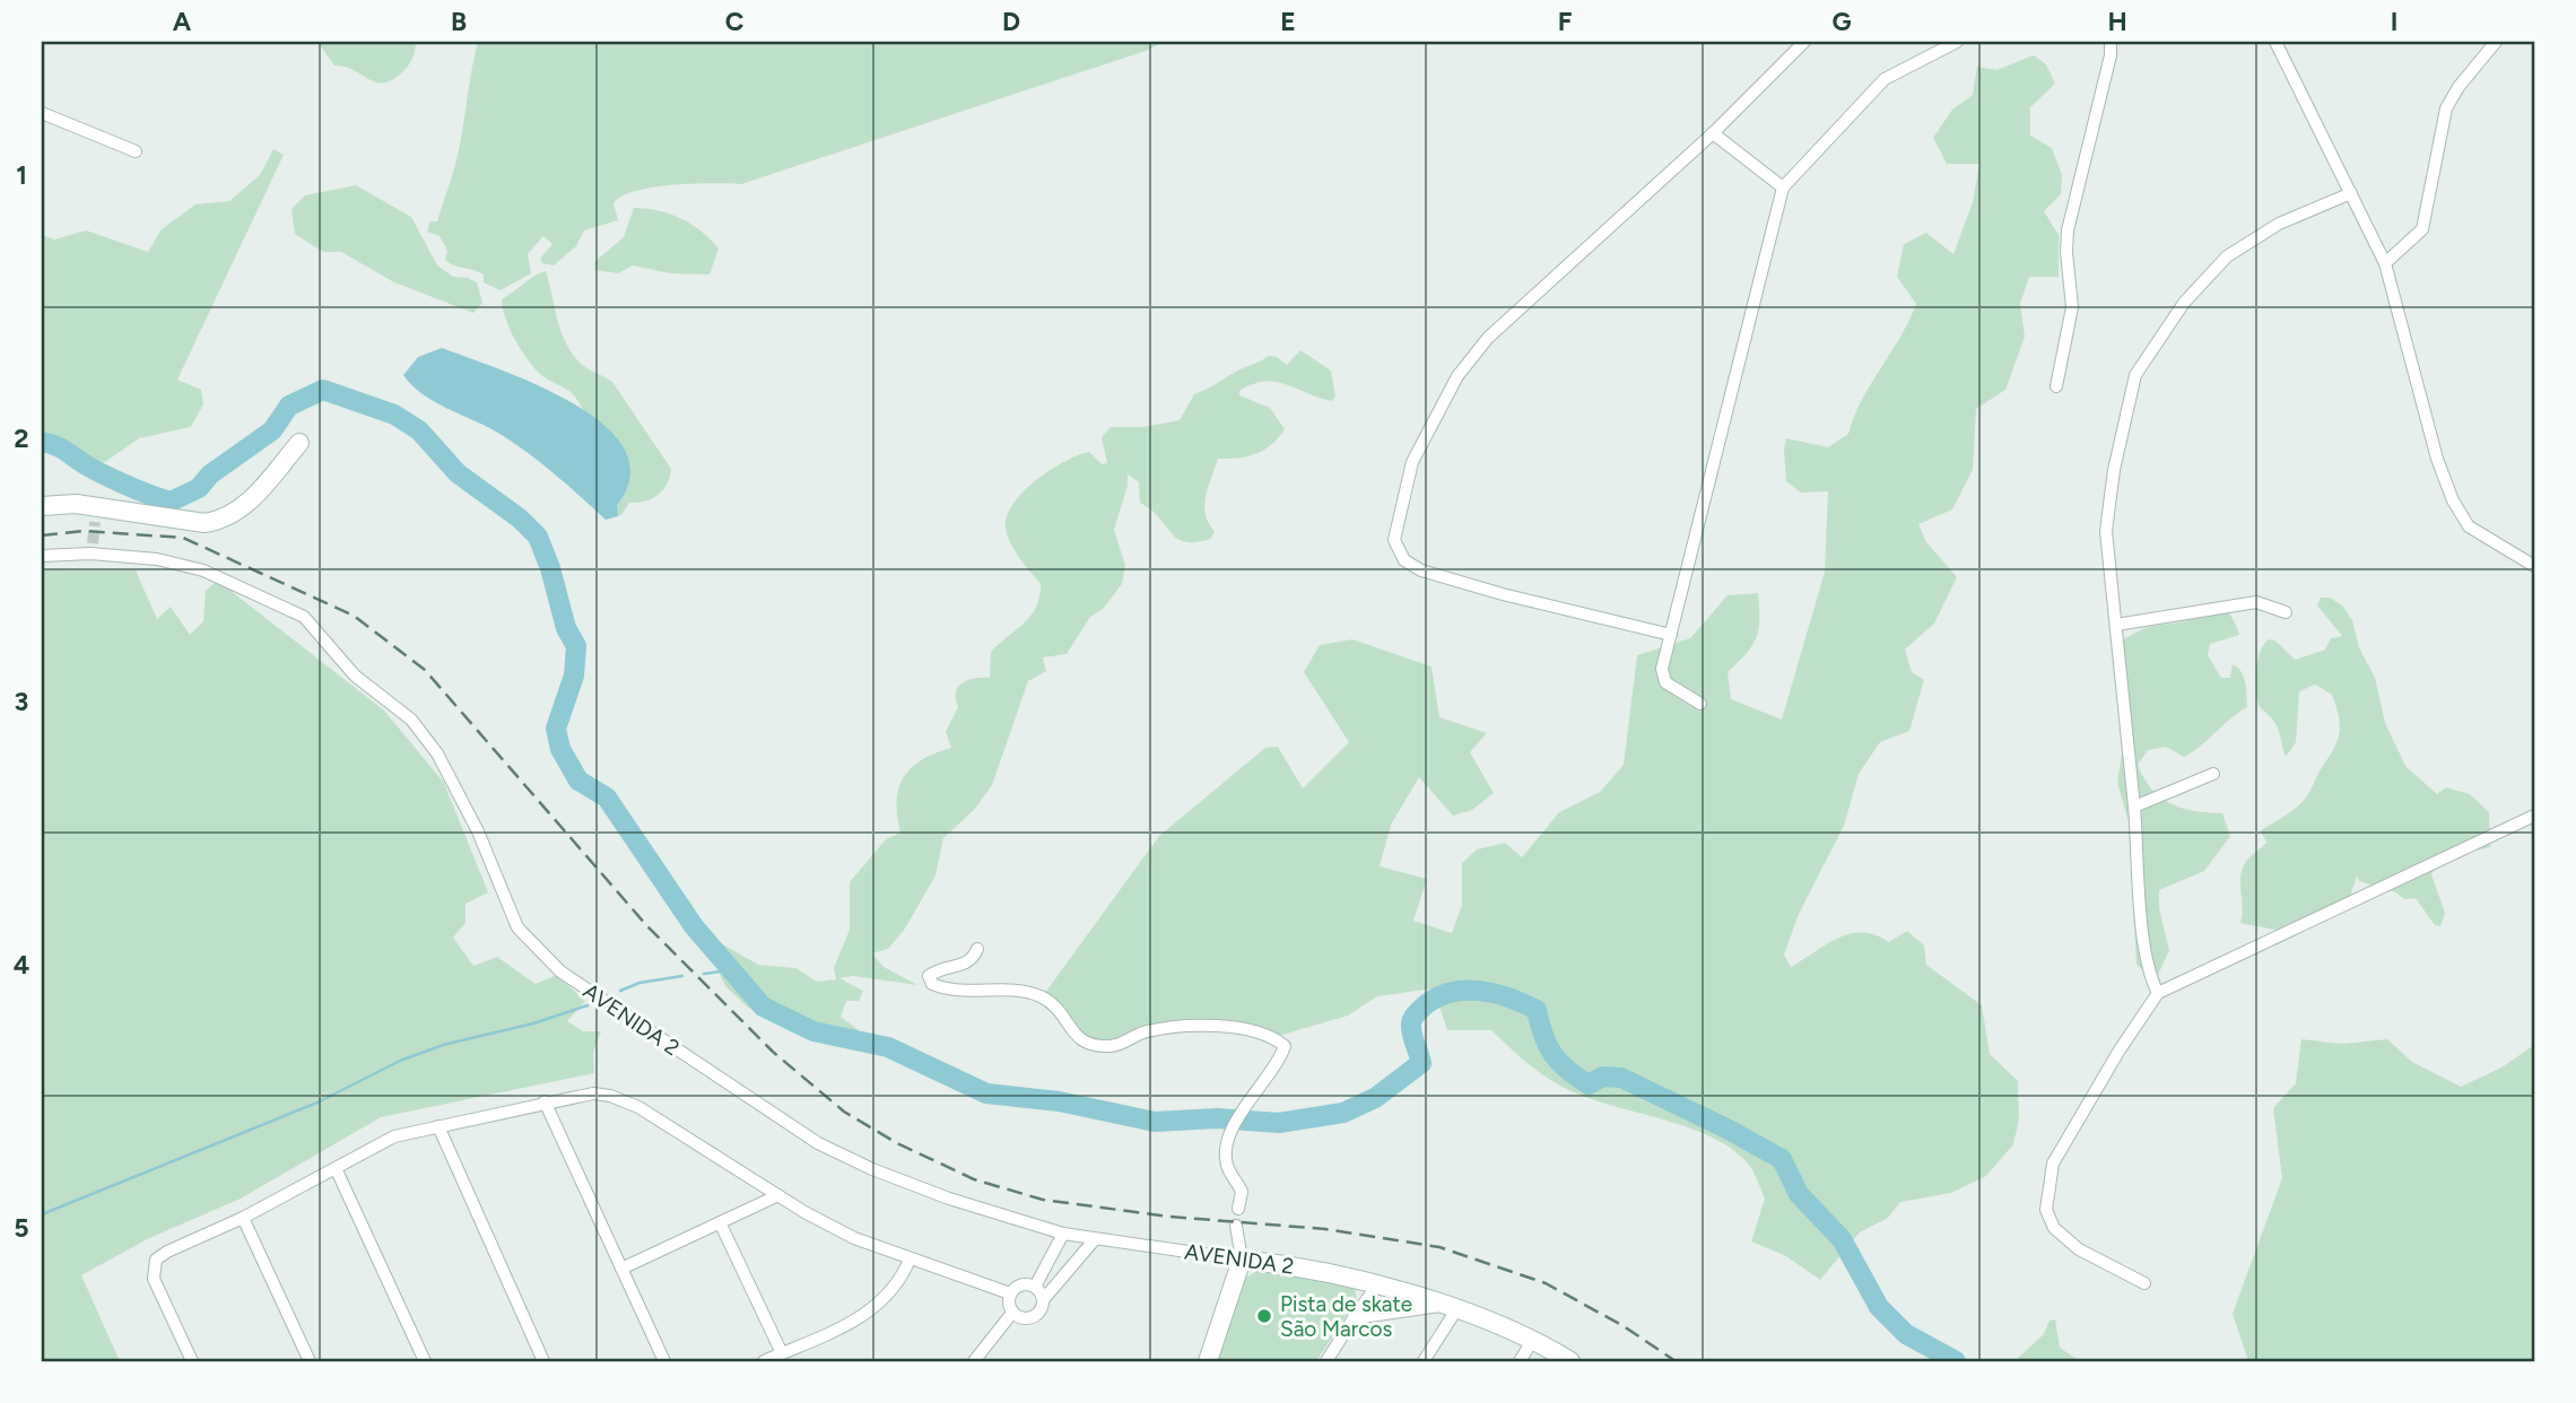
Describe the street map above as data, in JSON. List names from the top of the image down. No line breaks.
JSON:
{"streets":{"street":["AVENIDA 2"]},"places":["Pista de skate São Marcos"],"grid":{"columns":["A","B","C","D","E","F","G","H","I"],"rows":["1","2","3","4","5"]}}
